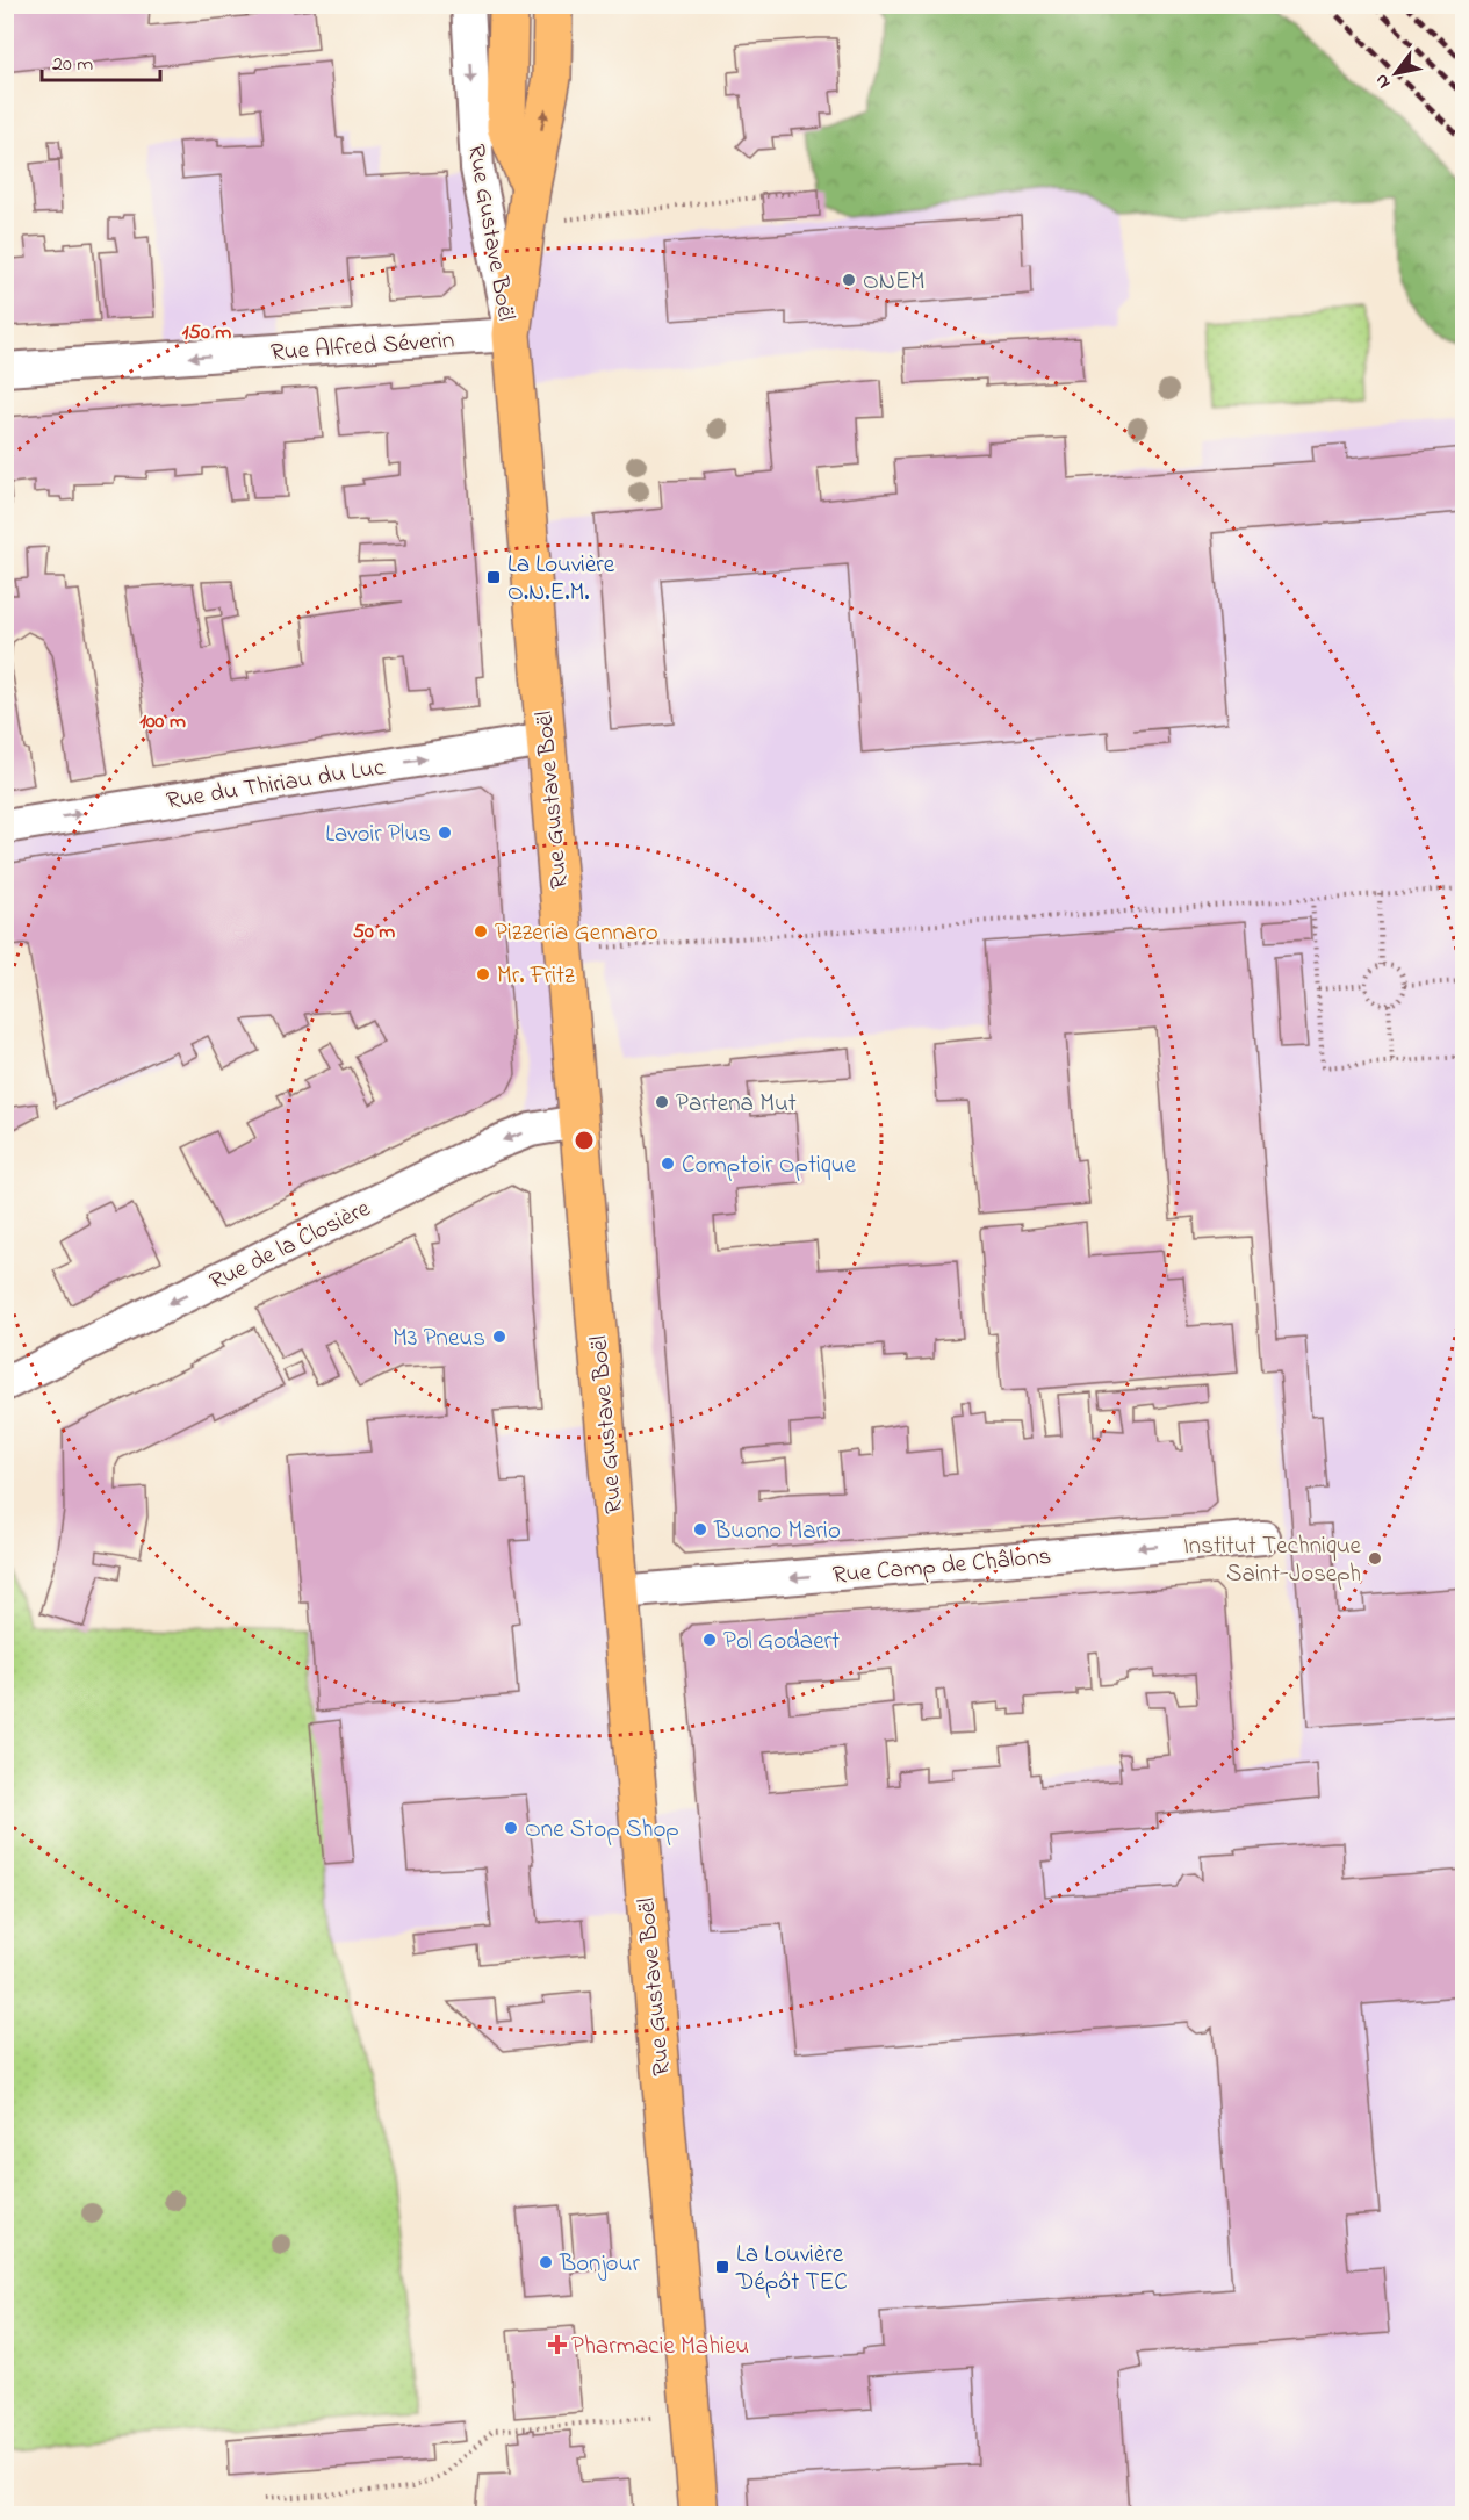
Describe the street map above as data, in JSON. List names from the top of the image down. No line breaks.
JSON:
{"streets":{"main road":["Rue Gustave Boël"],"street":["Rue Alfred Séverin","Rue du Thiriau du Luc","Rue de la Closière","Rue Camp de Châlons"]},"crossings":[["Rue Gustave Boël","Rue Alfred Séverin"],["Rue Gustave Boël","Rue du Thiriau du Luc"],["Rue Gustave Boël","Rue de la Closière"],["Rue Gustave Boël","Rue Camp de Châlons"]],"one_way":["Rue Alfred Séverin","Rue du Thiriau du Luc","Rue de la Closière","Rue Camp de Châlons"],"places":{"other":["ONEM","Lavoir Plus","Pizzeria Gennaro","Mr. Fritz","Partena Mut","Comptoir Optique","M3 Pneus","Buono Mario","Institut Technique Saint-Joseph","Pol Godaert","One Stop Shop","Bonjour"],"transit":["La Louvière O.N.E.M.","La Louvière Dépôt TEC"],"health":["Pharmacie Mahieu"]},"scale_bar":"20 m","north":"bottom left","rings":["150 m","100 m","50 m"]}
